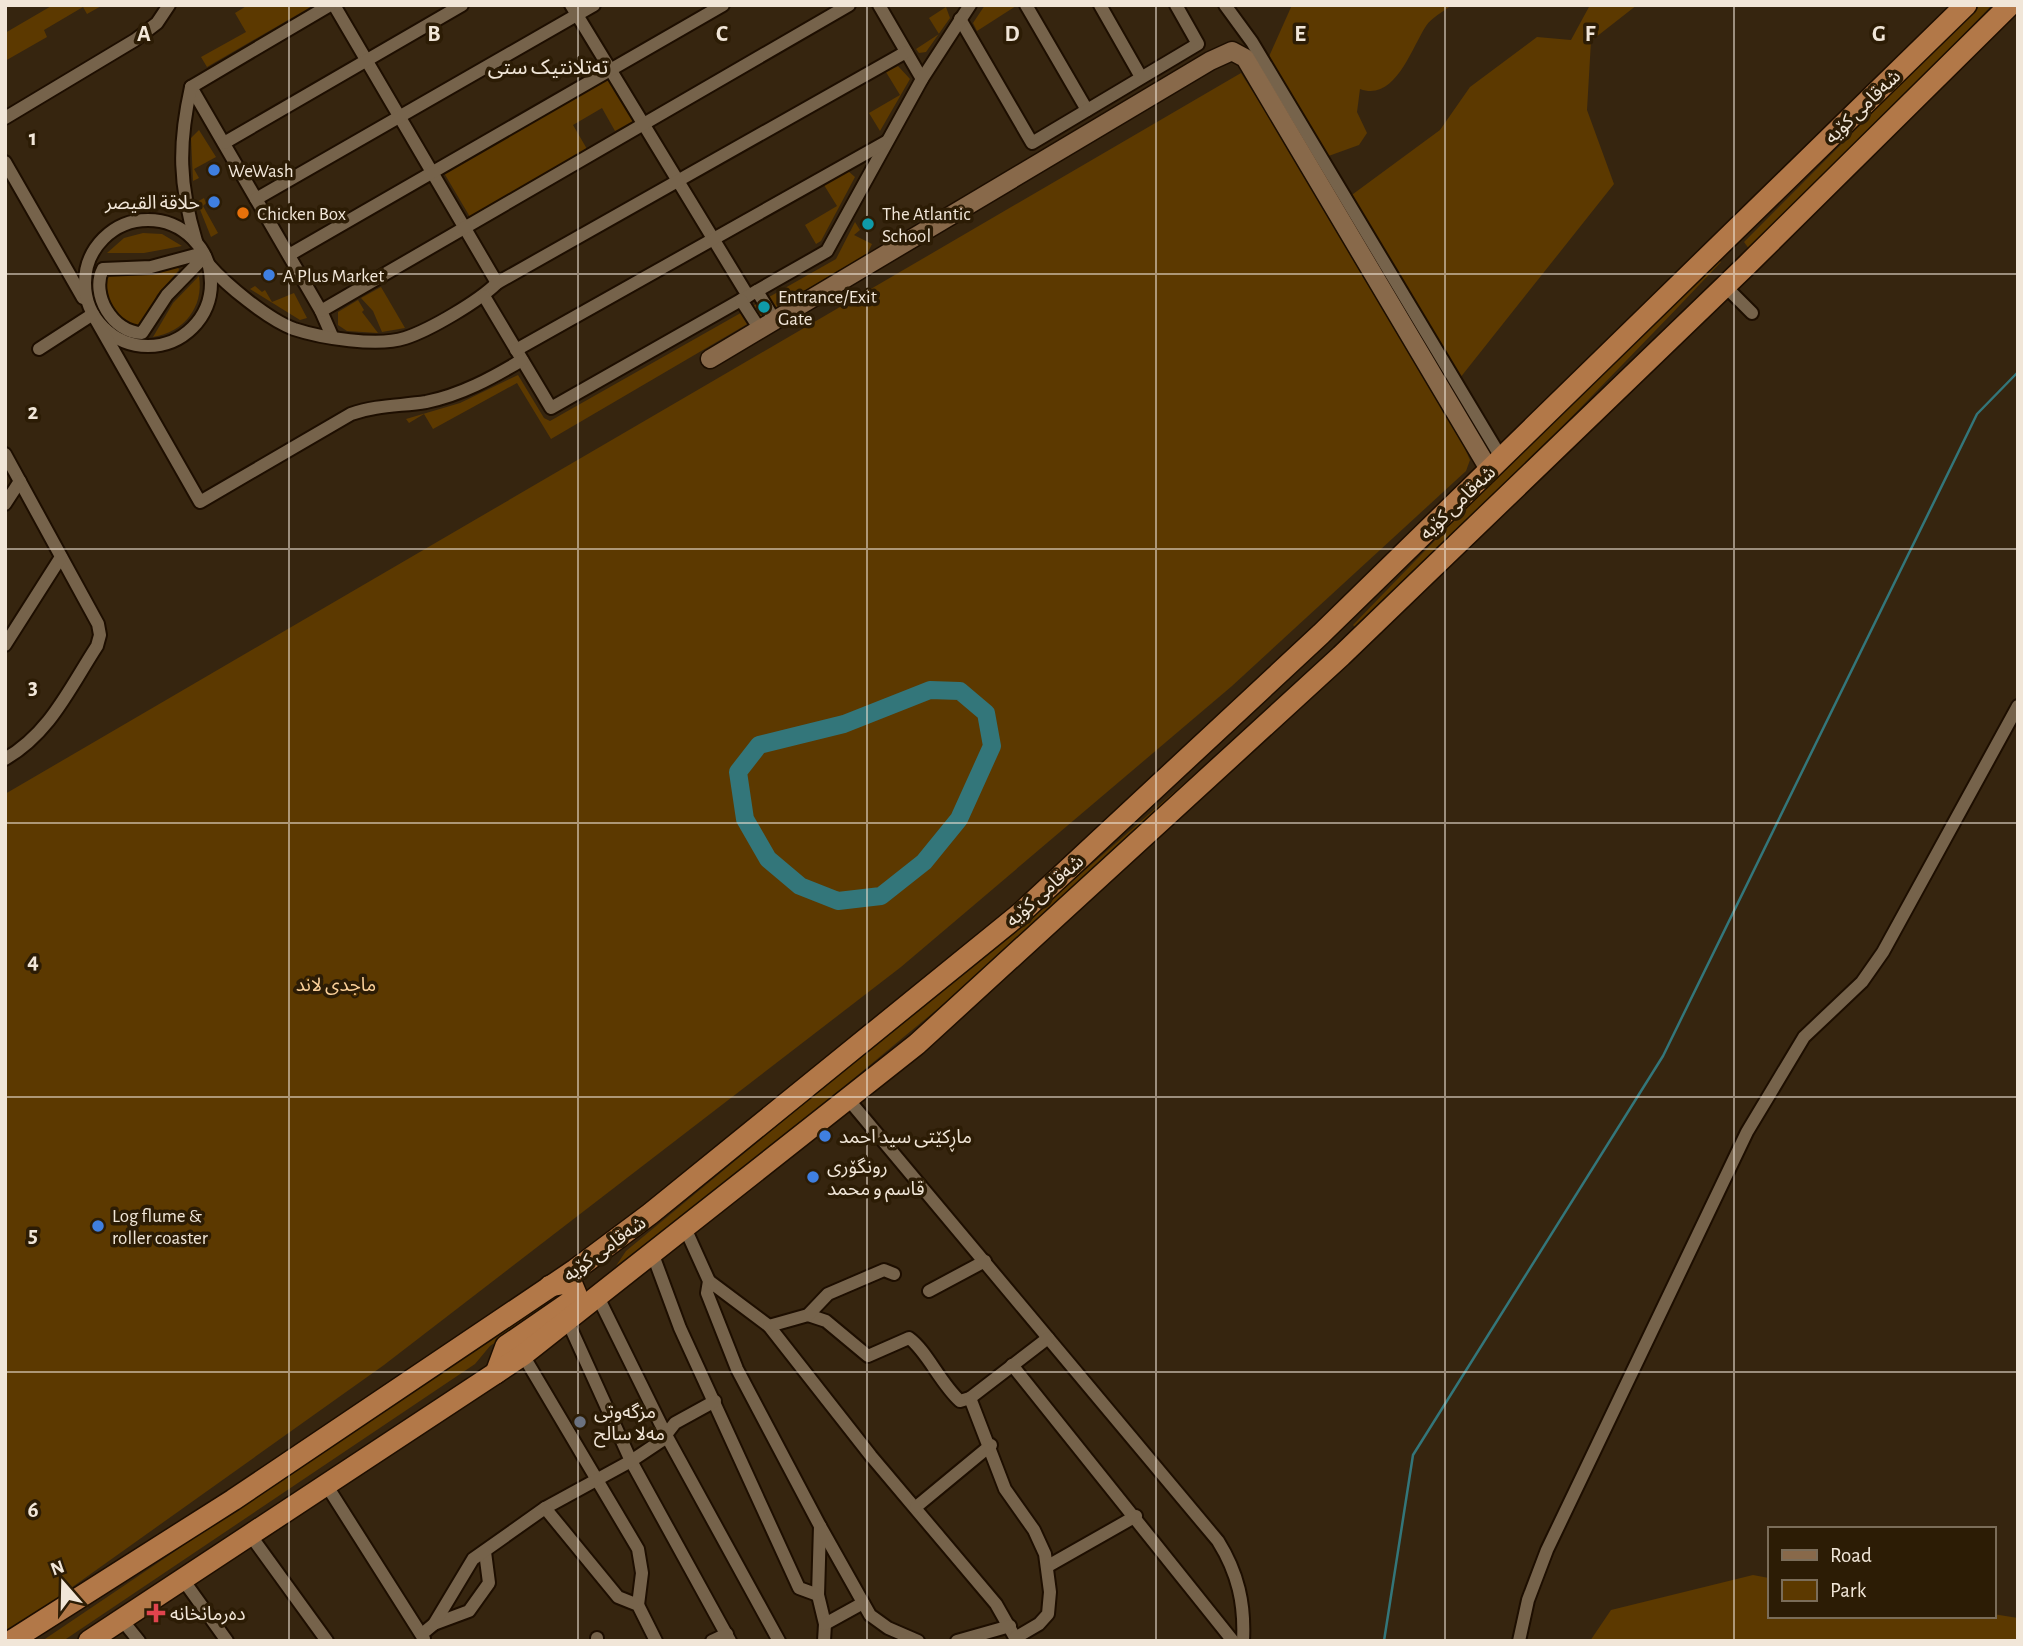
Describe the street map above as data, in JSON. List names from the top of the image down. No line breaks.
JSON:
{"streets":{"highway":["شەقامی کۆیە"]},"districts":["تەتلانتیک ستی"],"parks":["ماجدی لاند"],"places":{"other":["WeWash","حلاقة القيصر","Chicken Box","The Atlantic School","A Plus Market","Entrance/Exit Gate","ماڕکێتی سید احمد","رونگۆری قاسم و محمد","Log flume & roller coaster","مزگەوتی مەلا سالح"],"health":["دەرمانخانە"]},"legend":["Road","Park"],"north":"top","grid":{"columns":["A","B","C","D","E","F","G"],"rows":["1","2","3","4","5","6"]}}
